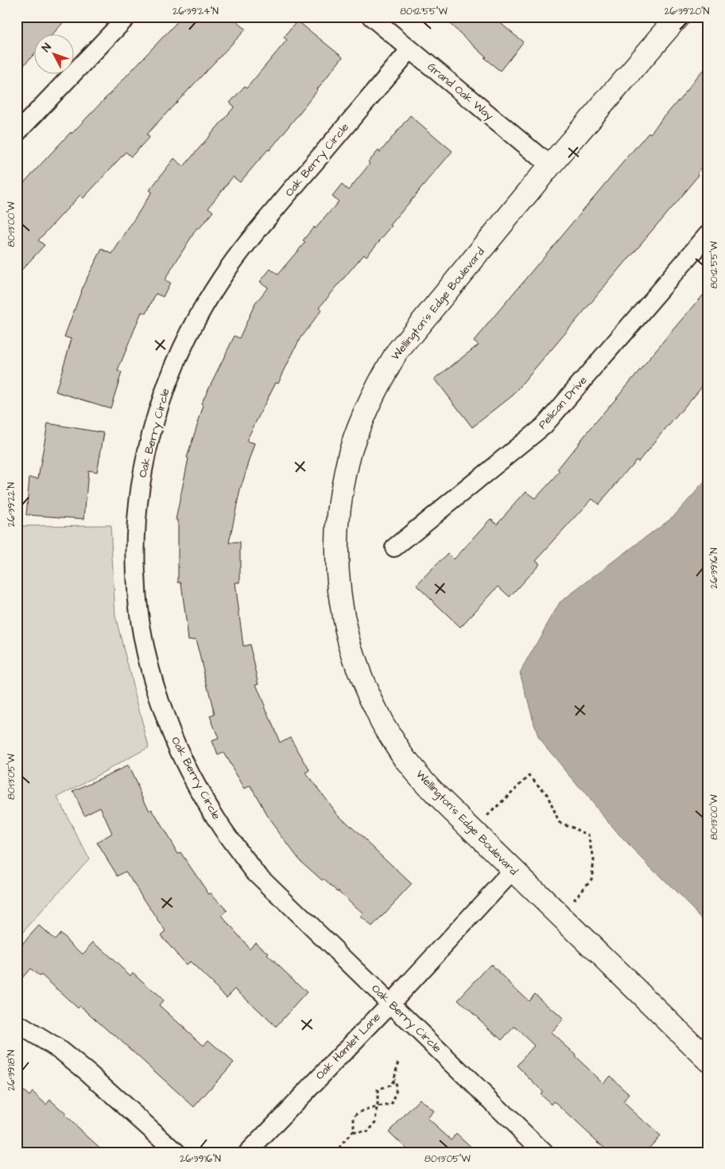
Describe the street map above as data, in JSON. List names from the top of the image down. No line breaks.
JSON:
{"streets":{"street":["Grand Oak Way","Oak Berry Circle","Wellington's Edge Boulevard","Pelican Drive","Oak Hamlet Lane"]},"crossings":[["Grand Oak Way","Oak Berry Circle"],["Grand Oak Way","Wellington's Edge Boulevard"],["Oak Berry Circle","Oak Hamlet Lane"],["Wellington's Edge Boulevard","Oak Hamlet Lane"]],"north":"top left","coordinates":["26°39'24\"N","80°12'55\"W","26°39'20\"N","80°13'00\"W","26°39'22\"N","26°39'16\"N","80°13'05\"W","26°39'18\"N"]}
